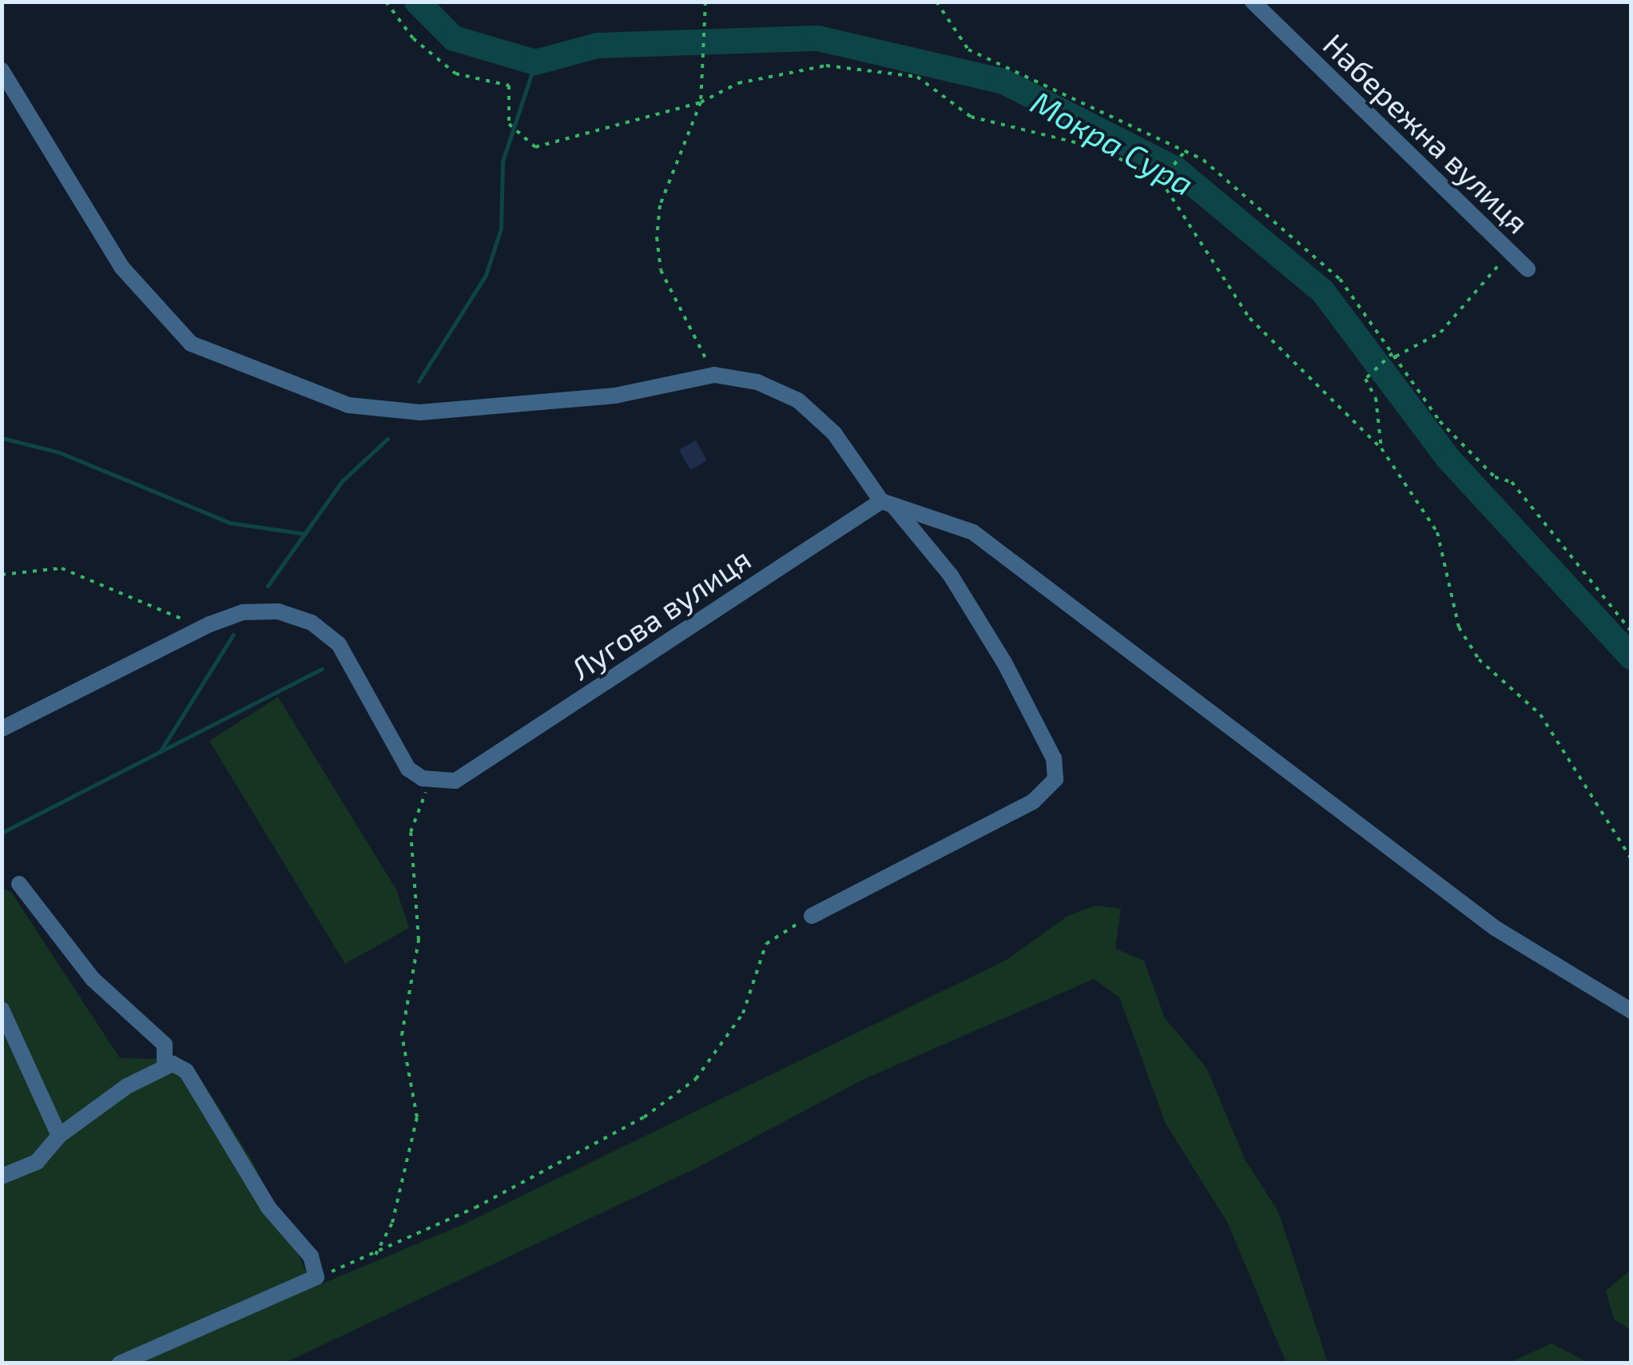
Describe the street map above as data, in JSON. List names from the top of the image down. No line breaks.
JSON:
{"streets":{"street":["Набережна вулиця","Лугова вулиця"]},"water":["Мокра Сура"]}
